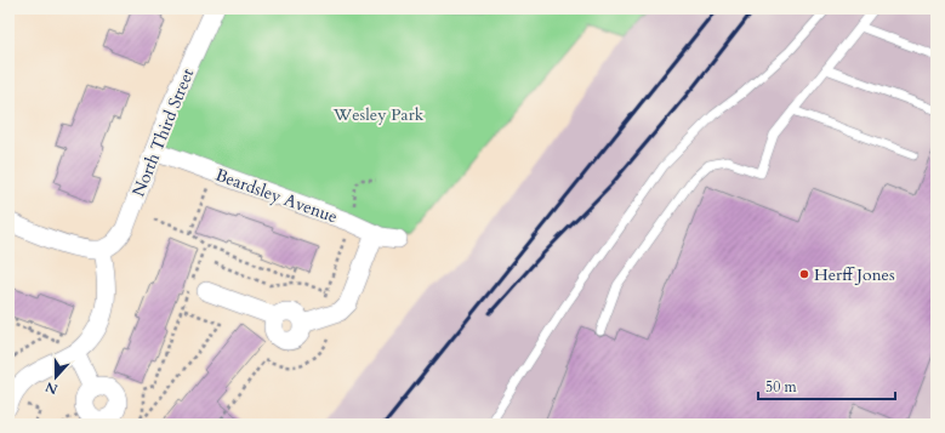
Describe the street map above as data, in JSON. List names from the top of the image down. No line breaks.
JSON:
{"streets":{"street":["North Third Street","Beardsley Avenue"]},"crossings":[["North Third Street","Beardsley Avenue"]],"parks":["Wesley Park"],"places":["Herff Jones"],"scale_bar":"50 m","north":"bottom"}
